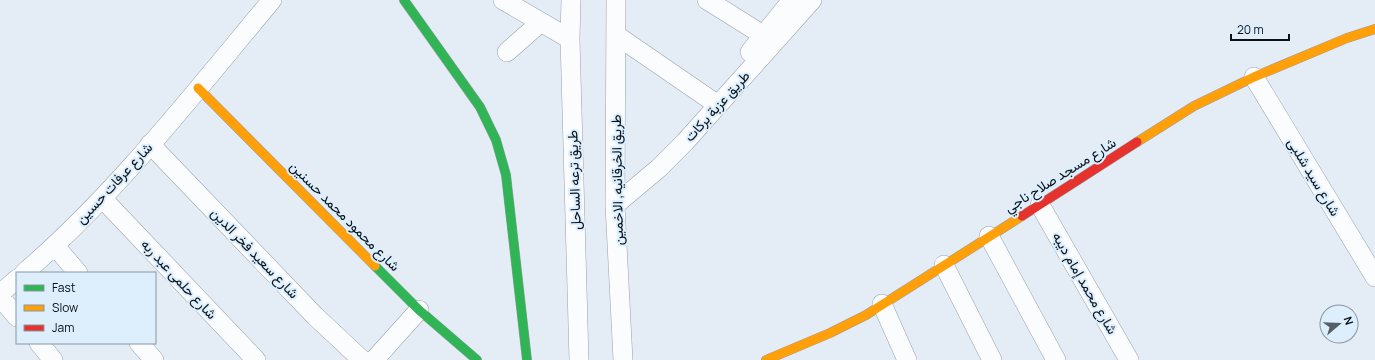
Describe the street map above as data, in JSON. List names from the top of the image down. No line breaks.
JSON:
{"streets":{"street":["طريق عزبة بركات","شارع مسجد صلاح ناجي","شارع سيد شلبى","طريق ترعه الساحل","طريق الخرقانيه, الاخمين","شارع عرفات حسين","شارع محمود محمد حسنين","شارع سعيد فخر الدين","شارع حلمى عبد ربه","شارع محمد إمام ديبه"]},"crossings":[["طريق عزبة بركات","طريق الخرقانيه, الاخمين"],["شارع مسجد صلاح ناجي","شارع سيد شلبى"],["شارع مسجد صلاح ناجي","شارع محمد إمام ديبه"],["شارع عرفات حسين","شارع محمود محمد حسنين"],["شارع عرفات حسين","شارع سعيد فخر الدين"],["شارع عرفات حسين","شارع حلمى عبد ربه"]],"legend":["Fast","Slow","Jam"],"scale_bar":"20 m","north":"right"}
